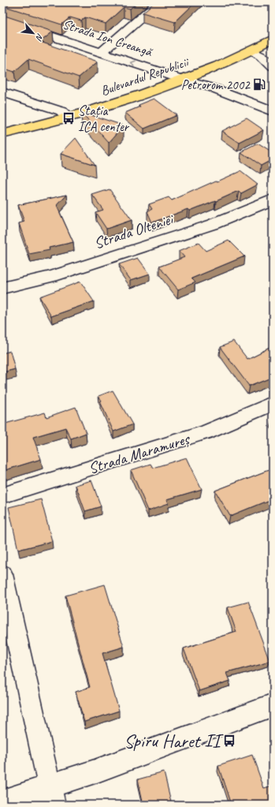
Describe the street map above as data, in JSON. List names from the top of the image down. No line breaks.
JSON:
{"streets":{"main road":["Bulevardul Republicii"],"street":["Strada Ion Creangă","Strada Olteniei","Strada Maramureș"]},"crossings":[["Strada Ion Creangă","Bulevardul Republicii"]],"places":{"fuel station":["Petrorom 2002"],"bus stop":["Stația ICA center","Spiru Haret II"]},"north":"bottom right"}
